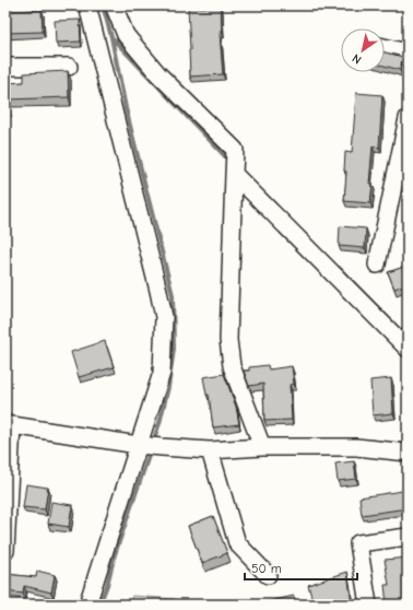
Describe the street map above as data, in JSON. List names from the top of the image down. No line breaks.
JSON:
{"scale_bar":"50 m","north":"bottom left"}
